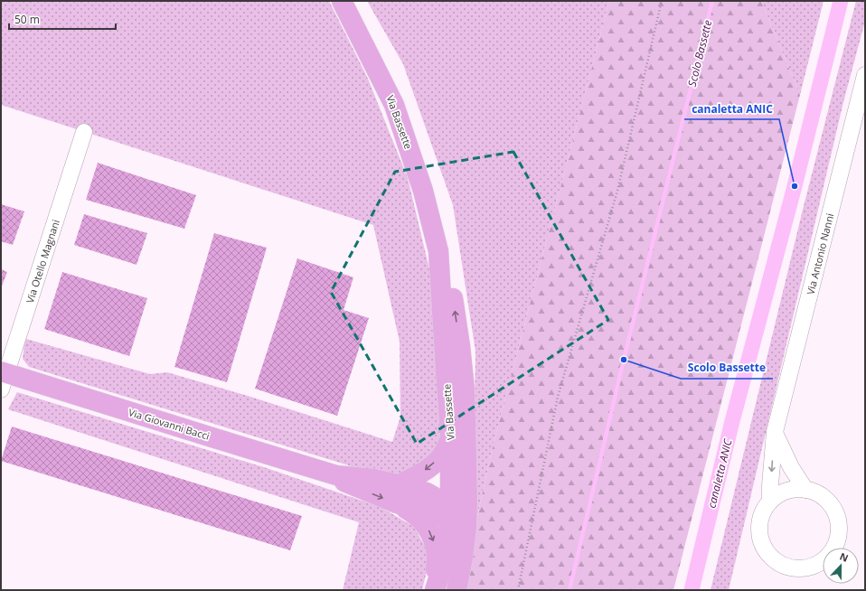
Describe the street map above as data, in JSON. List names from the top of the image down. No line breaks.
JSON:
{"streets":{"main road":["Via Bassette","Via Giovanni Bacci"],"street":["Via Antonio Nanni","Via Otello Magnani"]},"crossings":[["Via Bassette","Via Giovanni Bacci"],["Via Otello Magnani","Via Giovanni Bacci"]],"water":["Scolo Bassette","canaletta ANIC"],"places":["canaletta ANIC","Scolo Bassette"],"scale_bar":"50 m","north":"top"}
